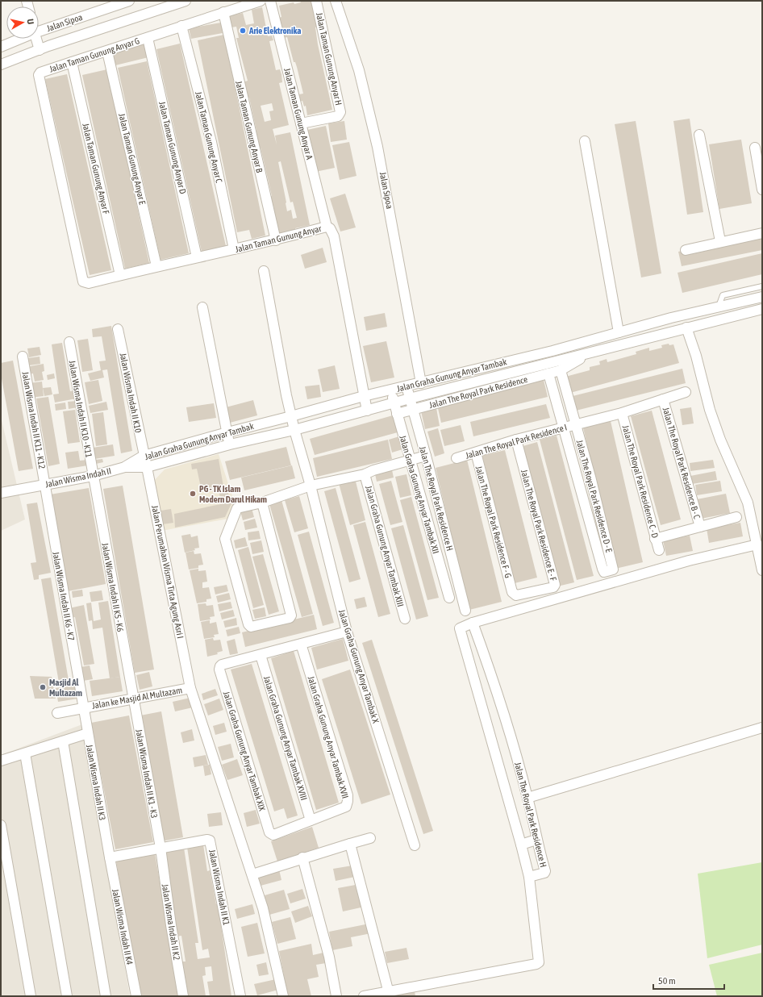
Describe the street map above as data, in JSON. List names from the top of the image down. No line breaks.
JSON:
{"streets":{"street":["Jalan Sipoa","Jalan Taman Gunung Anyar G","Jalan Taman Gunung Anyar H","Jalan Taman Gunung Anyar A","Jalan Taman Gunung Anyar B","Jalan Taman Gunung Anyar C","Jalan Taman Gunung Anyar D","Jalan Taman Gunung Anyar E","Jalan Taman Gunung Anyar F","Jalan Taman Gunung Anyar","Jalan Graha Gunung Anyar Tambak","Jalan The Royal Park Residence","Jalan Wisma Indah II K10","Jalan Wisma Indah II K10 - K11","Jalan Wisma Indah II K11 - K12","Jalan The Royal Park Residence I","Jalan The Royal Park Residence B - C","Jalan Wisma Indah II","Jalan The Royal Park Residence C - D","Jalan Graha Gunung Anyar Tambak XII","Jalan The Royal Park Residence D - E","Jalan The Royal Park Residence H","Jalan The Royal Park Residence F - G","Jalan The Royal Park Residence E - F","Jalan Graha Gunung Anyar Tambak XIII","Jalan Perumahan Wisma Tirta Agung Asri I","Jalan Wisma Indah II K5 - K6","Jalan Wisma Indah II K6 - K7","Jalan Graha Gunung Anyar Tambak X","Jalan ke Masjid Al Multazam","Jalan Graha Gunung Anyar Tambak XVII","Jalan Graha Gunung Anyar Tambak XVIII","Jalan Graha Gunung Anyar Tambak XIX","Jalan Wisma Indah II K1 - K3","Jalan Wisma Indah II K3","Jalan Wisma Indah II K1","Jalan Wisma Indah II K2","Jalan Wisma Indah II K4"]},"crossings":[["Jalan Sipoa","Jalan Graha Gunung Anyar Tambak"],["Jalan Taman Gunung Anyar G","Jalan Taman Gunung Anyar B"],["Jalan Taman Gunung Anyar G","Jalan Taman Gunung Anyar C"],["Jalan Taman Gunung Anyar G","Jalan Taman Gunung Anyar D"],["Jalan Taman Gunung Anyar G","Jalan Taman Gunung Anyar E"],["Jalan Taman Gunung Anyar G","Jalan Taman Gunung Anyar F"],["Jalan Taman Gunung Anyar G","Jalan Taman Gunung Anyar"],["Jalan Taman Gunung Anyar H","Jalan Taman Gunung Anyar A"],["Jalan Taman Gunung Anyar A","Jalan Taman Gunung Anyar"],["Jalan Taman Gunung Anyar B","Jalan Taman Gunung Anyar"],["Jalan Taman Gunung Anyar C","Jalan Taman Gunung Anyar"],["Jalan Taman Gunung Anyar D","Jalan Taman Gunung Anyar"],["Jalan Taman Gunung Anyar E","Jalan Taman Gunung Anyar"],["Jalan Taman Gunung Anyar F","Jalan Taman Gunung Anyar"],["Jalan Taman Gunung Anyar","Jalan Graha Gunung Anyar Tambak"],["Jalan Graha Gunung Anyar Tambak","Jalan The Royal Park Residence"],["Jalan Graha Gunung Anyar Tambak","Jalan Wisma Indah II K10"],["Jalan Graha Gunung Anyar Tambak","Jalan Wisma Indah II"],["Jalan Graha Gunung Anyar Tambak","Jalan Graha Gunung Anyar Tambak XII"],["Jalan Graha Gunung Anyar Tambak","Jalan The Royal Park Residence H"],["Jalan Graha Gunung Anyar Tambak","Jalan Perumahan Wisma Tirta Agung Asri I"],["Jalan Graha Gunung Anyar Tambak","Jalan Graha Gunung Anyar Tambak X"],["Jalan The Royal Park Residence","Jalan Graha Gunung Anyar Tambak XII"],["Jalan The Royal Park Residence","Jalan The Royal Park Residence H"],["Jalan Wisma Indah II K10","Jalan Perumahan Wisma Tirta Agung Asri I"],["Jalan Wisma Indah II K10 - K11","Jalan Wisma Indah II"],["Jalan Wisma Indah II K10 - K11","Jalan Wisma Indah II K5 - K6"],["Jalan Wisma Indah II K11 - K12","Jalan Wisma Indah II"],["Jalan Wisma Indah II K11 - K12","Jalan Wisma Indah II K6 - K7"],["Jalan The Royal Park Residence I","Jalan The Royal Park Residence B - C"],["Jalan The Royal Park Residence I","Jalan The Royal Park Residence C - D"],["Jalan The Royal Park Residence I","Jalan The Royal Park Residence D - E"],["Jalan The Royal Park Residence I","Jalan The Royal Park Residence F - G"],["Jalan The Royal Park Residence I","Jalan The Royal Park Residence E - F"],["Jalan The Royal Park Residence B - C","Jalan The Royal Park Residence C - D"],["Jalan Wisma Indah II","Jalan Wisma Indah II K5 - K6"],["Jalan Wisma Indah II","Jalan Wisma Indah II K6 - K7"],["Jalan The Royal Park Residence F - G","Jalan The Royal Park Residence E - F"],["Jalan Perumahan Wisma Tirta Agung Asri I","Jalan ke Masjid Al Multazam"],["Jalan Wisma Indah II K5 - K6","Jalan ke Masjid Al Multazam"],["Jalan Wisma Indah II K5 - K6","Jalan Wisma Indah II K1 - K3"],["Jalan Wisma Indah II K6 - K7","Jalan ke Masjid Al Multazam"],["Jalan Wisma Indah II K6 - K7","Jalan Wisma Indah II K3"],["Jalan ke Masjid Al Multazam","Jalan Wisma Indah II K1 - K3"],["Jalan ke Masjid Al Multazam","Jalan Wisma Indah II K3"],["Jalan Graha Gunung Anyar Tambak XVII","Jalan Graha Gunung Anyar Tambak XVIII"],["Jalan Graha Gunung Anyar Tambak XVII","Jalan Graha Gunung Anyar Tambak XIX"],["Jalan Graha Gunung Anyar Tambak XVIII","Jalan Graha Gunung Anyar Tambak XIX"],["Jalan Wisma Indah II K1 - K3","Jalan Wisma Indah II K1"],["Jalan Wisma Indah II K1 - K3","Jalan Wisma Indah II K2"],["Jalan Wisma Indah II K3","Jalan Wisma Indah II K1"],["Jalan Wisma Indah II K3","Jalan Wisma Indah II K4"],["Jalan Wisma Indah II K1","Jalan Wisma Indah II K2"],["Jalan Wisma Indah II K1","Jalan Wisma Indah II K4"]],"places":["Arie Elektronika","PG - TK Islam Modern Darul Hikam","Masjid Al Multazam"],"scale_bar":"50 m","north":"right"}
